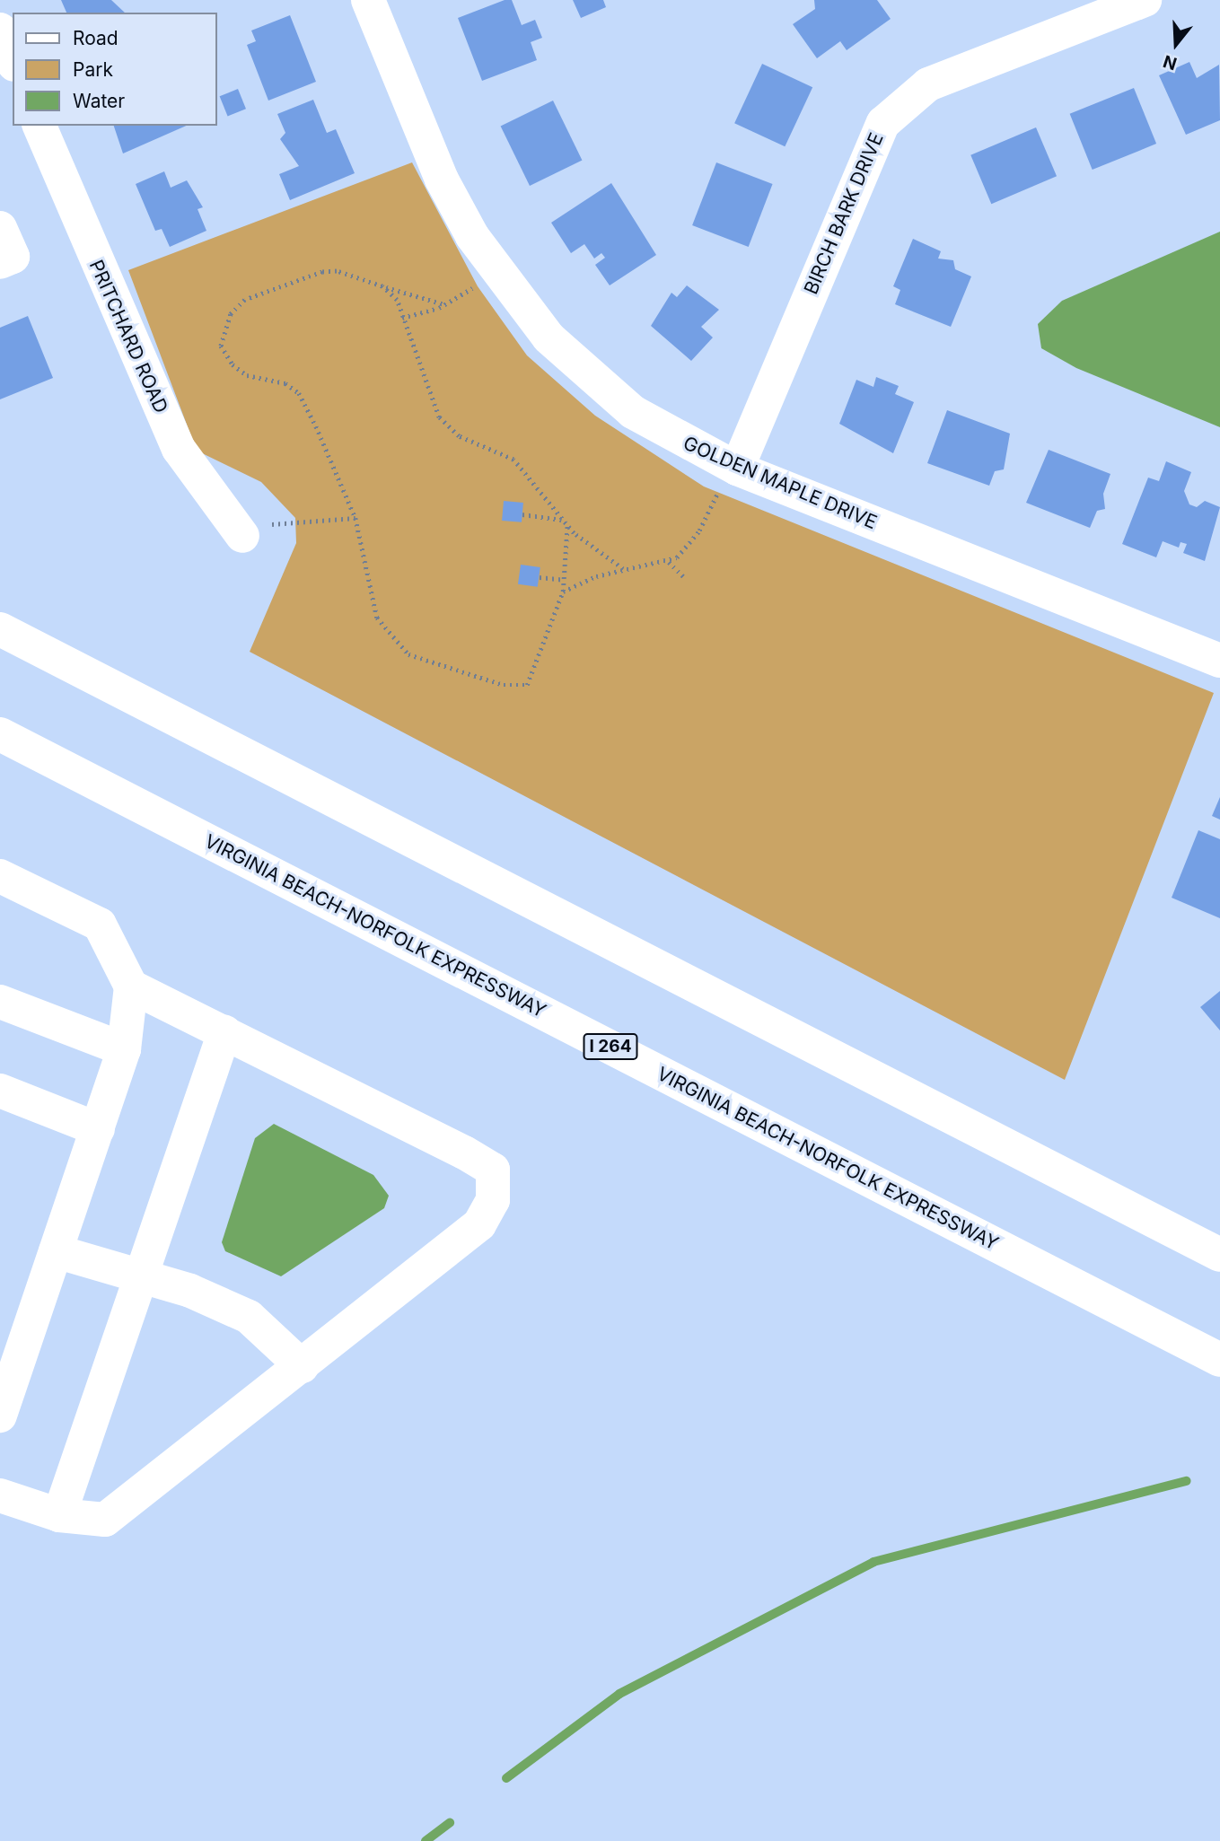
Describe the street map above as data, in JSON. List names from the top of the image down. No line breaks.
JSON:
{"streets":{"main road":["BIRCH BARK DRIVE","PRITCHARD ROAD","GOLDEN MAPLE DRIVE","VIRGINIA BEACH-NORFOLK EXPRESSWAY","I 264"]},"crossings":[["BIRCH BARK DRIVE","GOLDEN MAPLE DRIVE"]],"legend":["Road","Park","Water"],"north":"bottom"}
